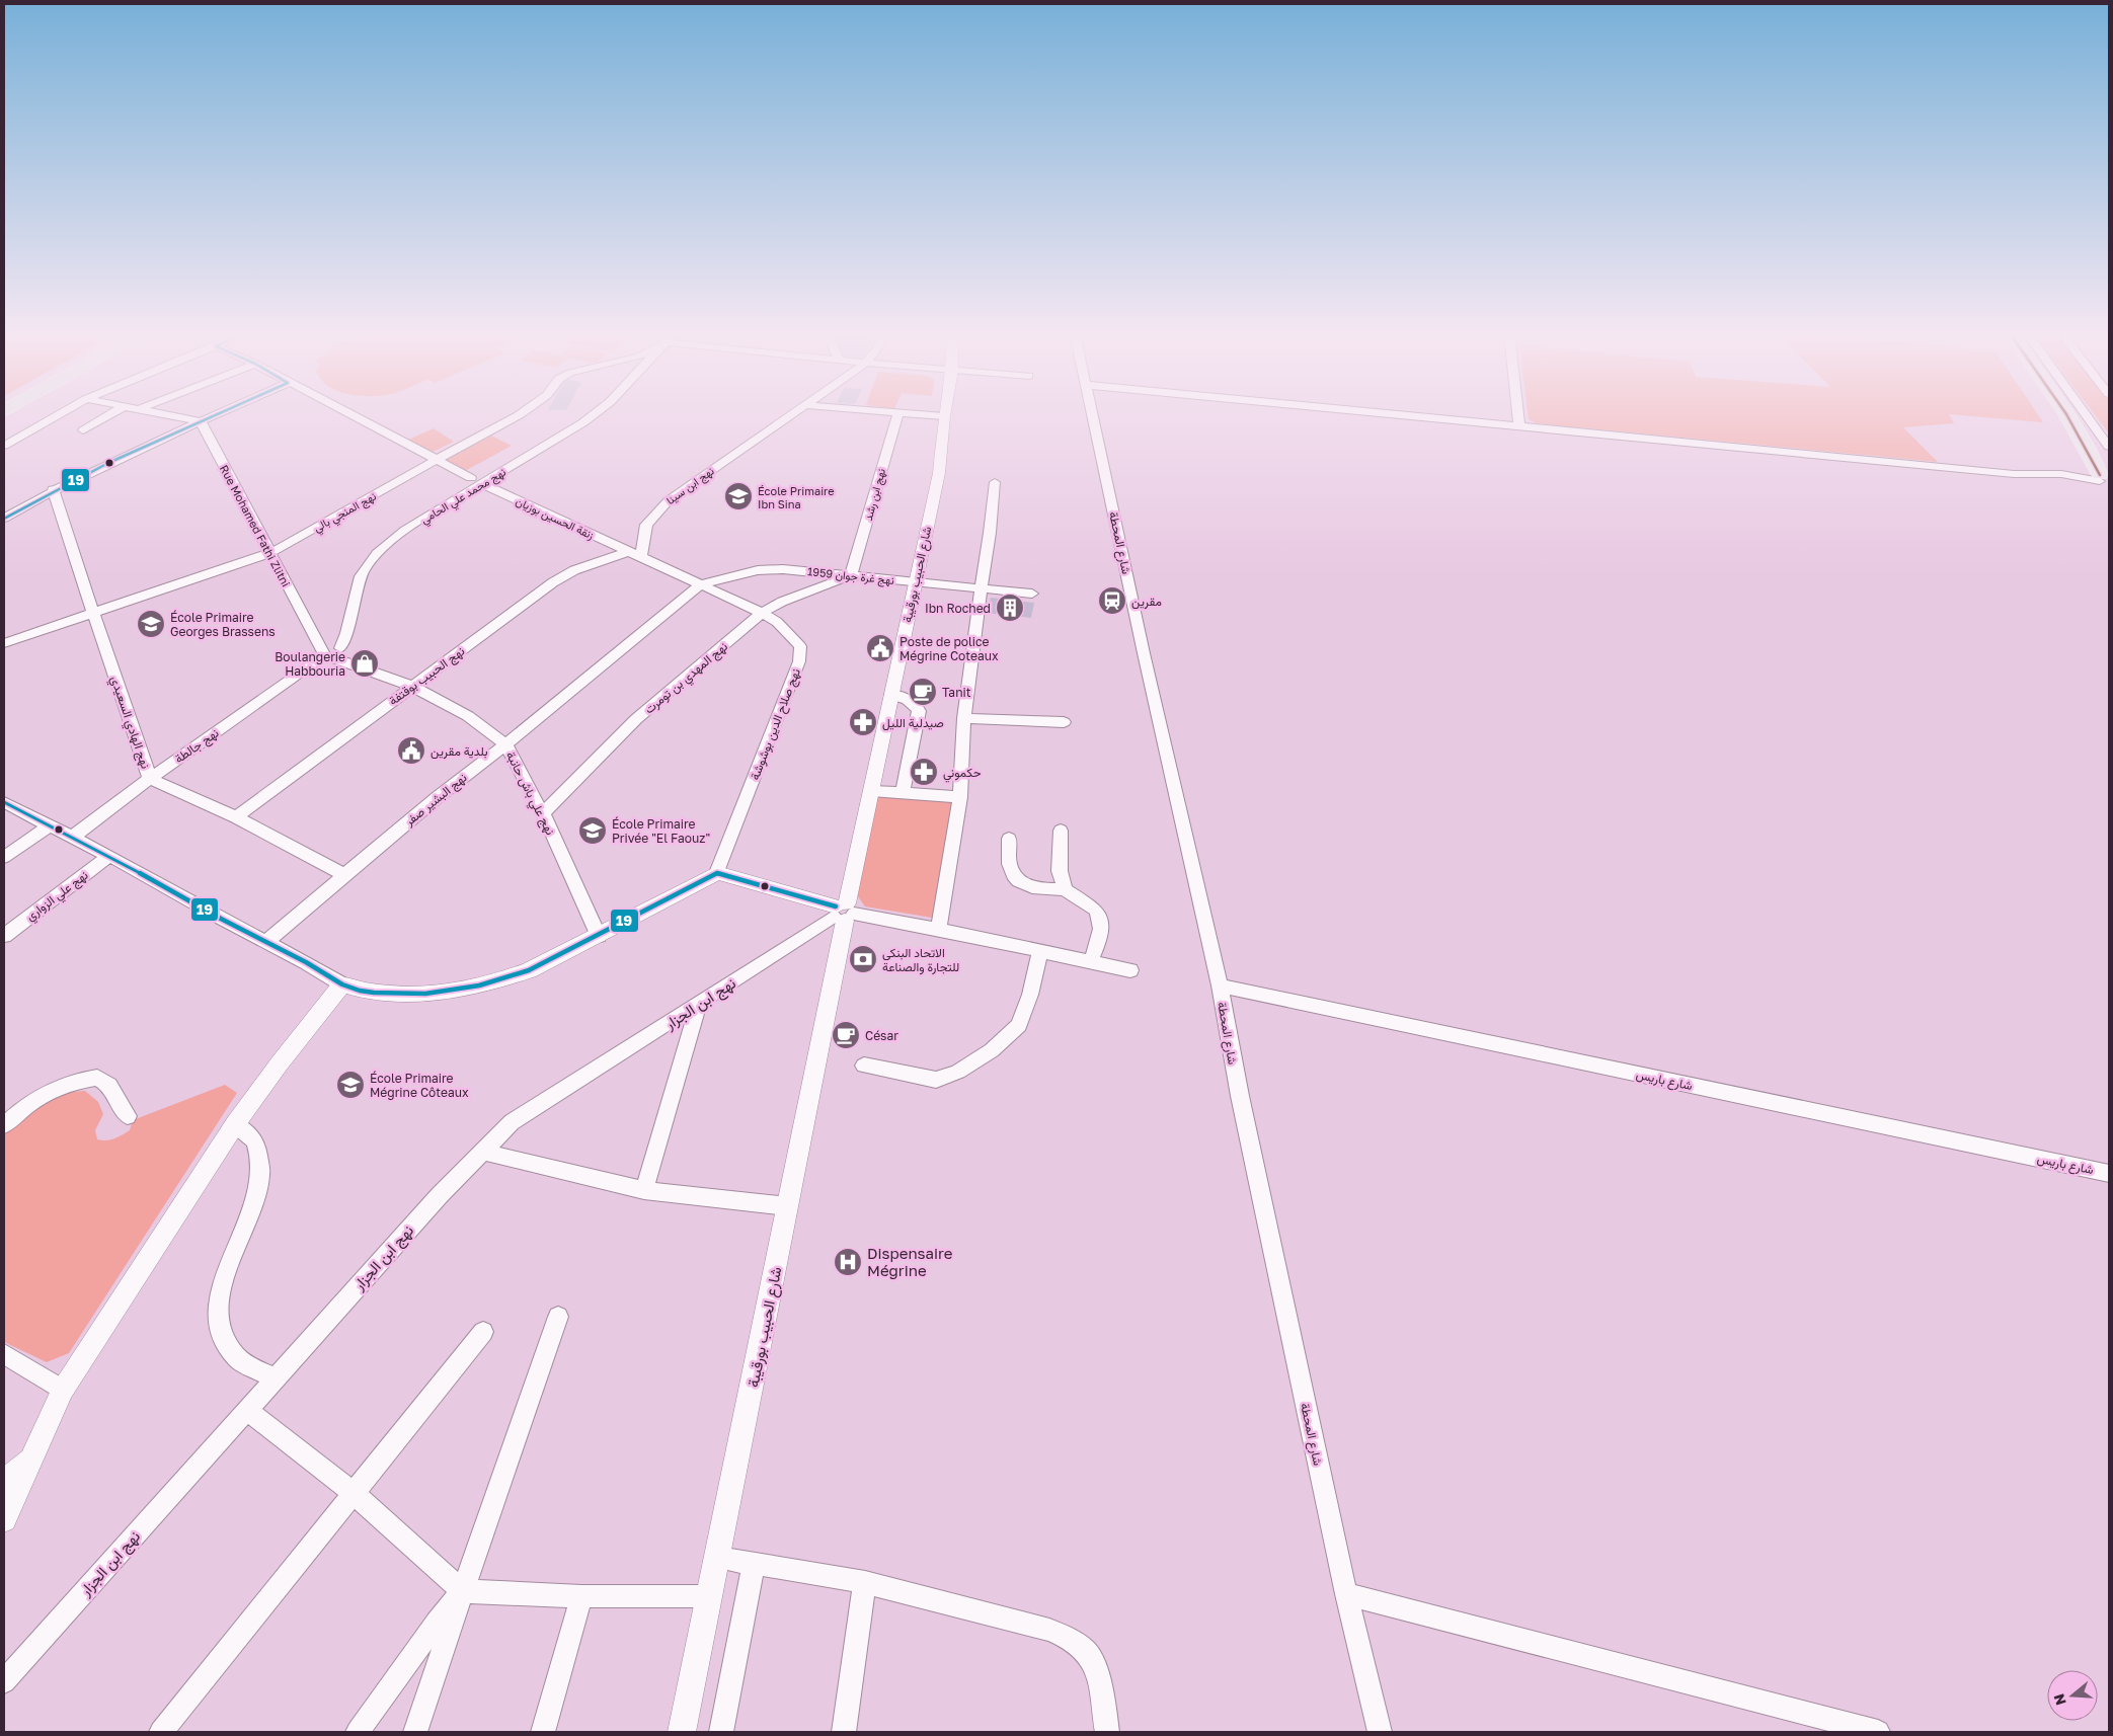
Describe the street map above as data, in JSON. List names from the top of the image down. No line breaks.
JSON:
{"streets":{"street":["نهج ابن سينا","نهج ابن رشد","نهج محمد علي الحامي","نهج المنجي بالي","زنقة الحسين بوزيان","Rue Mohamed Fathi Zlitni","شارع المحطة","شارع الحبيب بورقيبة","نهج غرة جوان 1959","نهج الحبيب بوقتفة","نهج المهدي بن تومرت","نهج الهادي السعيدي","نهج صلاح الدين بوشوشة","نهج جالطة","نهج علي باش حانبة","نهج البشير صفر","نهج علي الزواري","نهج ابن الجزار","شارع باريس"]},"crossings":[["نهج ابن سينا","نهج صلاح الدين بوشوشة"],["نهج ابن رشد","نهج غرة جوان 1959"],["نهج ابن رشد","نهج المهدي بن تومرت"],["نهج محمد علي الحامي","زنقة الحسين بوزيان"],["نهج محمد علي الحامي","Rue Mohamed Fathi Zlitni"],["نهج محمد علي الحامي","نهج جالطة"],["نهج محمد علي الحامي","نهج علي باش حانبة"],["نهج المنجي بالي","Rue Mohamed Fathi Zlitni"],["نهج المنجي بالي","نهج الهادي السعيدي"],["زنقة الحسين بوزيان","نهج الحبيب بوقتفة"],["زنقة الحسين بوزيان","نهج صلاح الدين بوشوشة"],["Rue Mohamed Fathi Zlitni","نهج جالطة"],["Rue Mohamed Fathi Zlitni","نهج علي باش حانبة"],["شارع المحطة","شارع باريس"],["شارع الحبيب بورقيبة","نهج غرة جوان 1959"],["شارع الحبيب بورقيبة","نهج ابن الجزار"],["نهج غرة جوان 1959","نهج المهدي بن تومرت"],["نهج غرة جوان 1959","نهج صلاح الدين بوشوشة"],["نهج غرة جوان 1959","نهج البشير صفر"],["نهج الحبيب بوقتفة","نهج الهادي السعيدي"],["نهج الحبيب بوقتفة","نهج صلاح الدين بوشوشة"],["نهج الحبيب بوقتفة","نهج علي باش حانبة"],["نهج المهدي بن تومرت","نهج صلاح الدين بوشوشة"],["نهج المهدي بن تومرت","نهج علي باش حانبة"],["نهج الهادي السعيدي","نهج جالطة"],["نهج الهادي السعيدي","نهج البشير صفر"],["نهج صلاح الدين بوشوشة","نهج البشير صفر"],["نهج جالطة","نهج علي باش حانبة"],["نهج علي باش حانبة","نهج البشير صفر"]],"places":{"school or university":["École Primaire Ibn Sina","École Primaire Georges Brassens","École Primaire Privée \"El Faouz\"","École Primaire Mégrine Côteaux"],"station":["مقرين"],"building":["Ibn Roched"],"public building":["Poste de police Mégrine Coteaux","بلدية مقرين"],"shop":["Boulangerie Habbouria"],"cafe":["Tanit","César"],"pharmacy":["صيدلية الليل","حكموني"],"bank":["الاتحاد البنكي للتجارة والصناعة"],"hospital":["Dispensaire Mégrine"]},"lines":["transit line 19"],"north":"left"}
